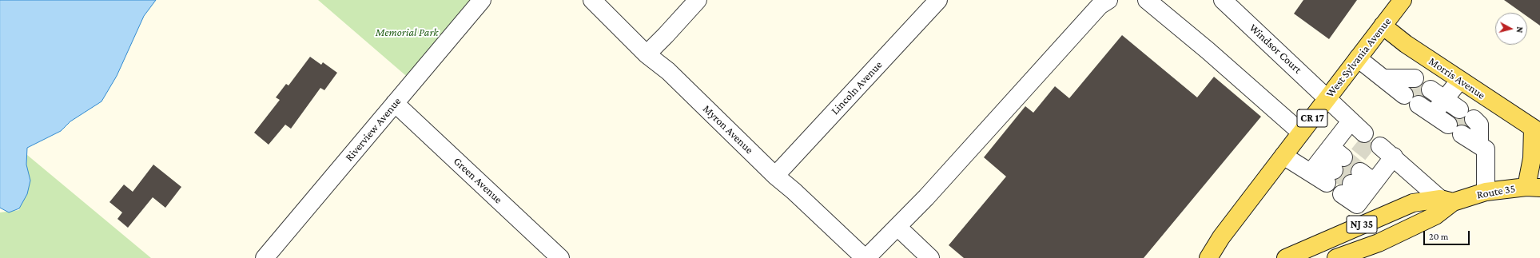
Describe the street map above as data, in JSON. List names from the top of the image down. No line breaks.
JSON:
{"streets":{"main road":["West Sylvania Avenue","Morris Avenue","CR 17","Route 35","NJ 35"],"street":["Windsor Court","Lincoln Avenue","Riverview Avenue","Myron Avenue","Green Avenue"]},"crossings":[["Windsor Court","West Sylvania Avenue"],["West Sylvania Avenue","Morris Avenue"],["Morris Avenue","Route 35"],["Lincoln Avenue","Myron Avenue"],["Riverview Avenue","Green Avenue"],["Route 35","NJ 35"]],"parks":["Memorial Park"],"scale_bar":"20 m","north":"right"}
